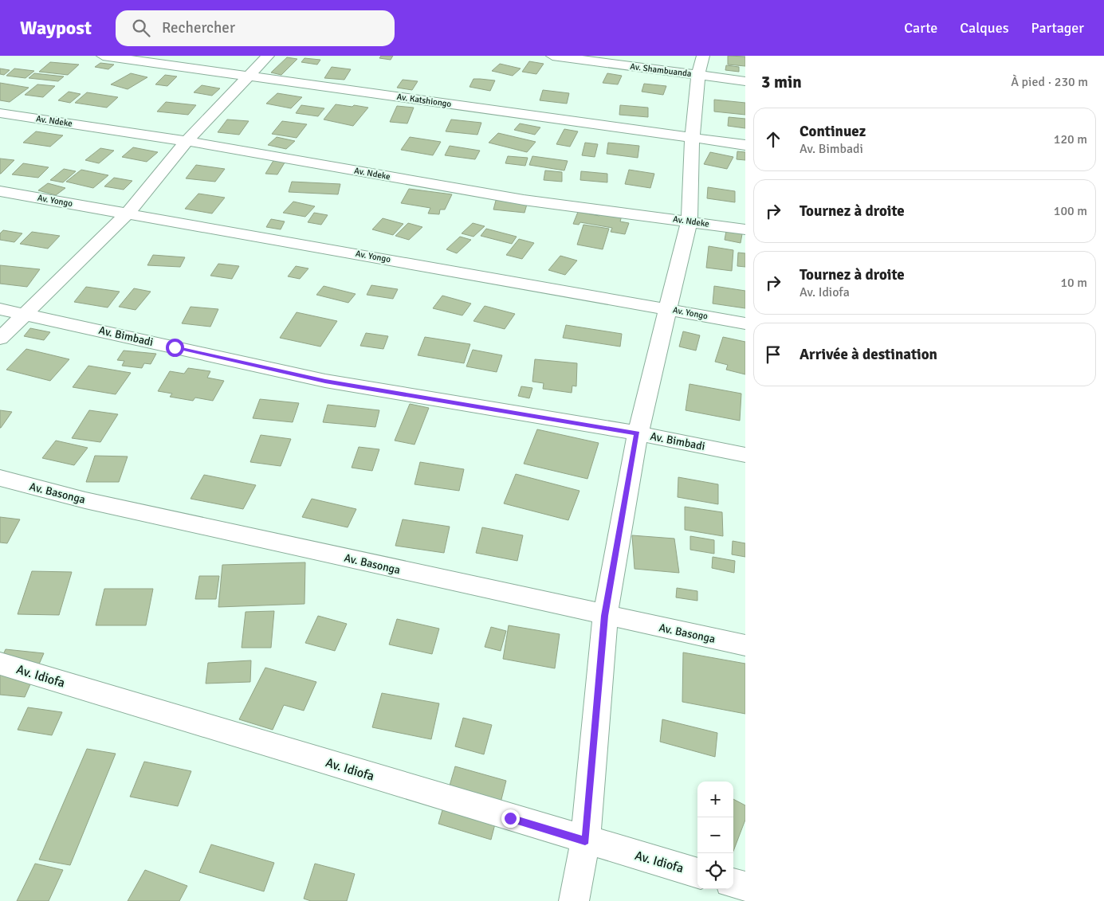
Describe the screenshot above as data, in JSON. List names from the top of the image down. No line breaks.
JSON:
{"streets":{"street":["Av. Shambuanda","Av. Katshiongo","Av. Ndeke","Av. Yongo","Av. Bimbadi","Av. Basonga","Av. Idiofa"]},"page":{"header":"Waypost","search":"Rechercher","nav":["Carte","Calques","Partager"],"heading":["3 min","À pied · 230 m"],"list":[["Continuez","Av. Bimbadi","120 m"],["Tournez à droite","100 m"],["Tournez à droite","Av. Idiofa","10 m"],"Arrivée à destination"],"map_buttons":["+","−"]}}
